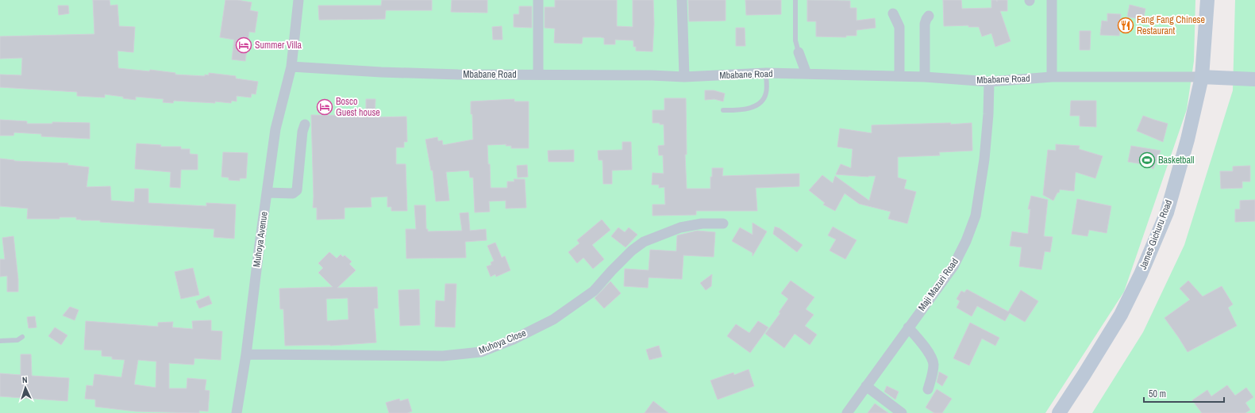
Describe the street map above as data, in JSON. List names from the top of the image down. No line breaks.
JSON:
{"streets":{"main road":["James Gichuru Road"],"street":["Mbabane Road","Muhoya Avenue","Maji Mazuri Road","Muhoya Close"]},"crossings":[["Mbabane Road","James Gichuru Road"],["Mbabane Road","Muhoya Avenue"],["Mbabane Road","Maji Mazuri Road"],["Muhoya Avenue","Muhoya Close"]],"places":{"restaurant":["Fang Fang Chinese Restaurant"],"hotel":["Summer Villa","Bosco Guest house"],"sports":["Basketball"]},"scale_bar":"50 m","north":"top"}
